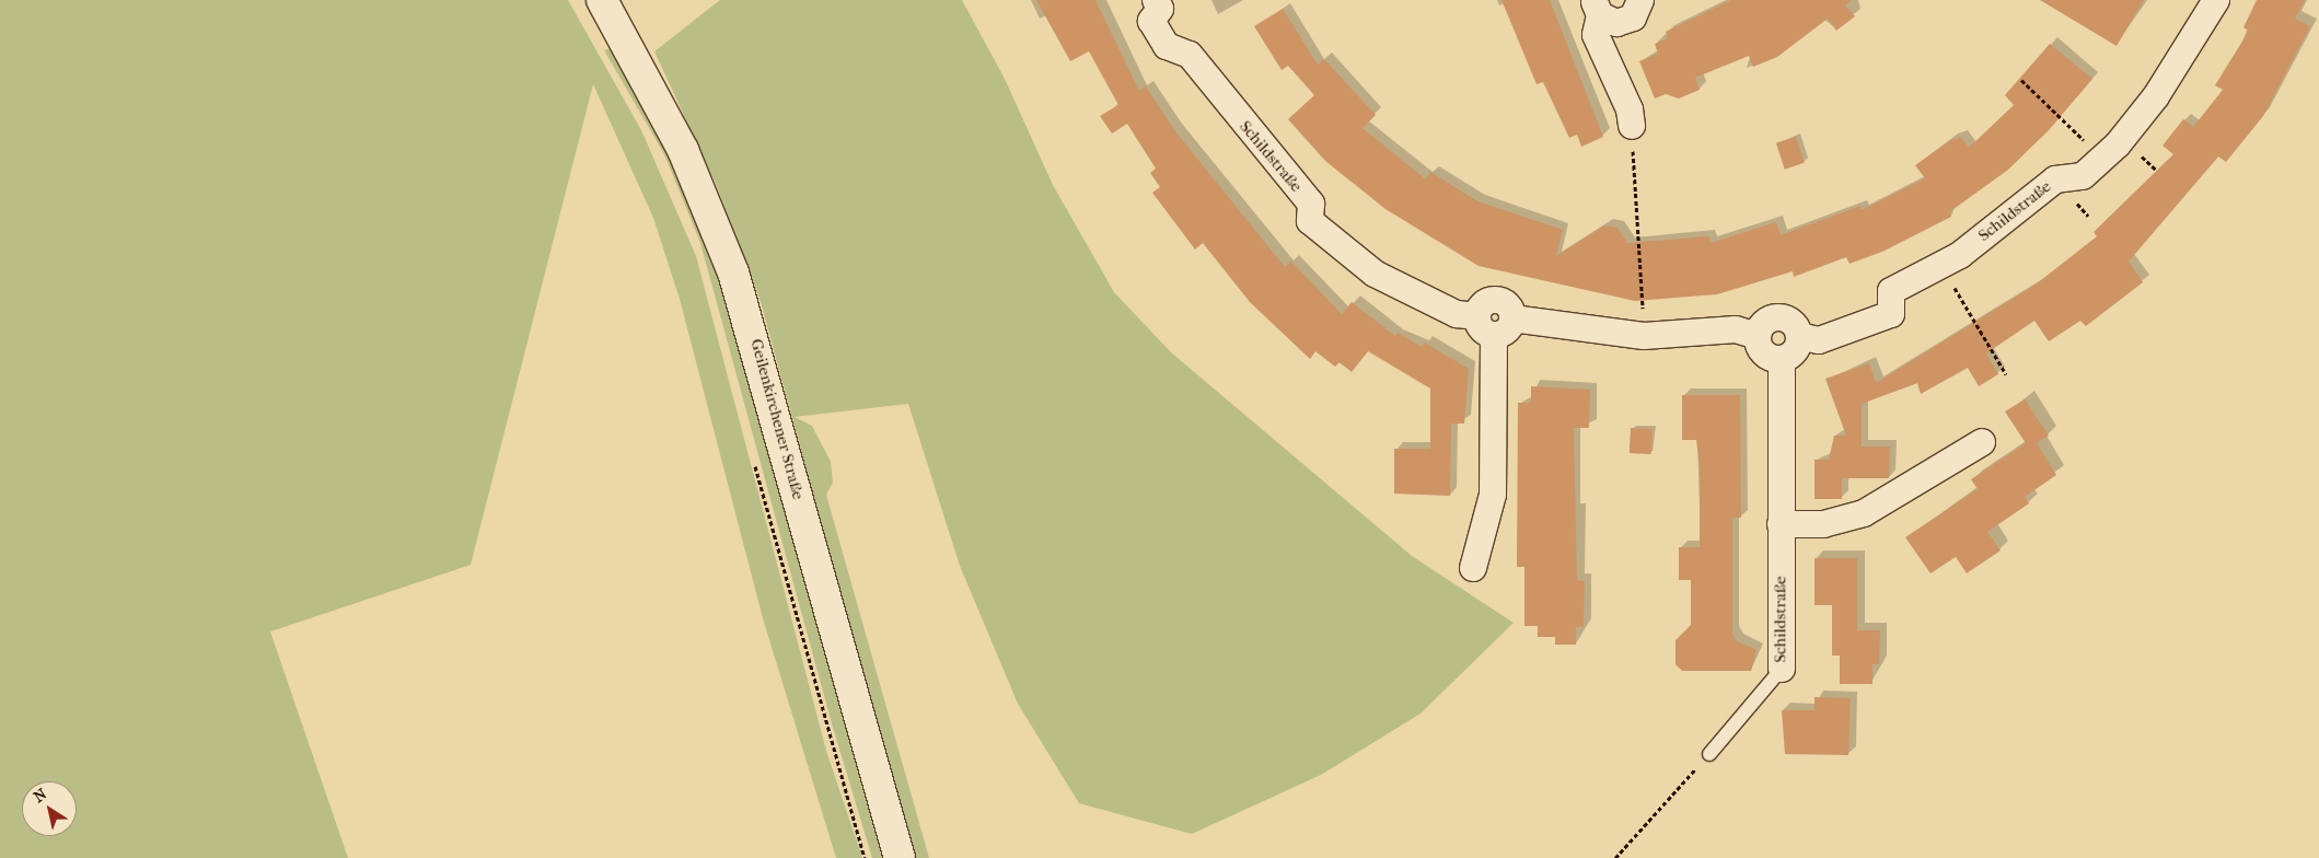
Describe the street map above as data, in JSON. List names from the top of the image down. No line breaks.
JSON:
{"streets":{"main road":["Geilenkirchener Straße"],"street":["Schildstraße"]},"north":"top left"}
